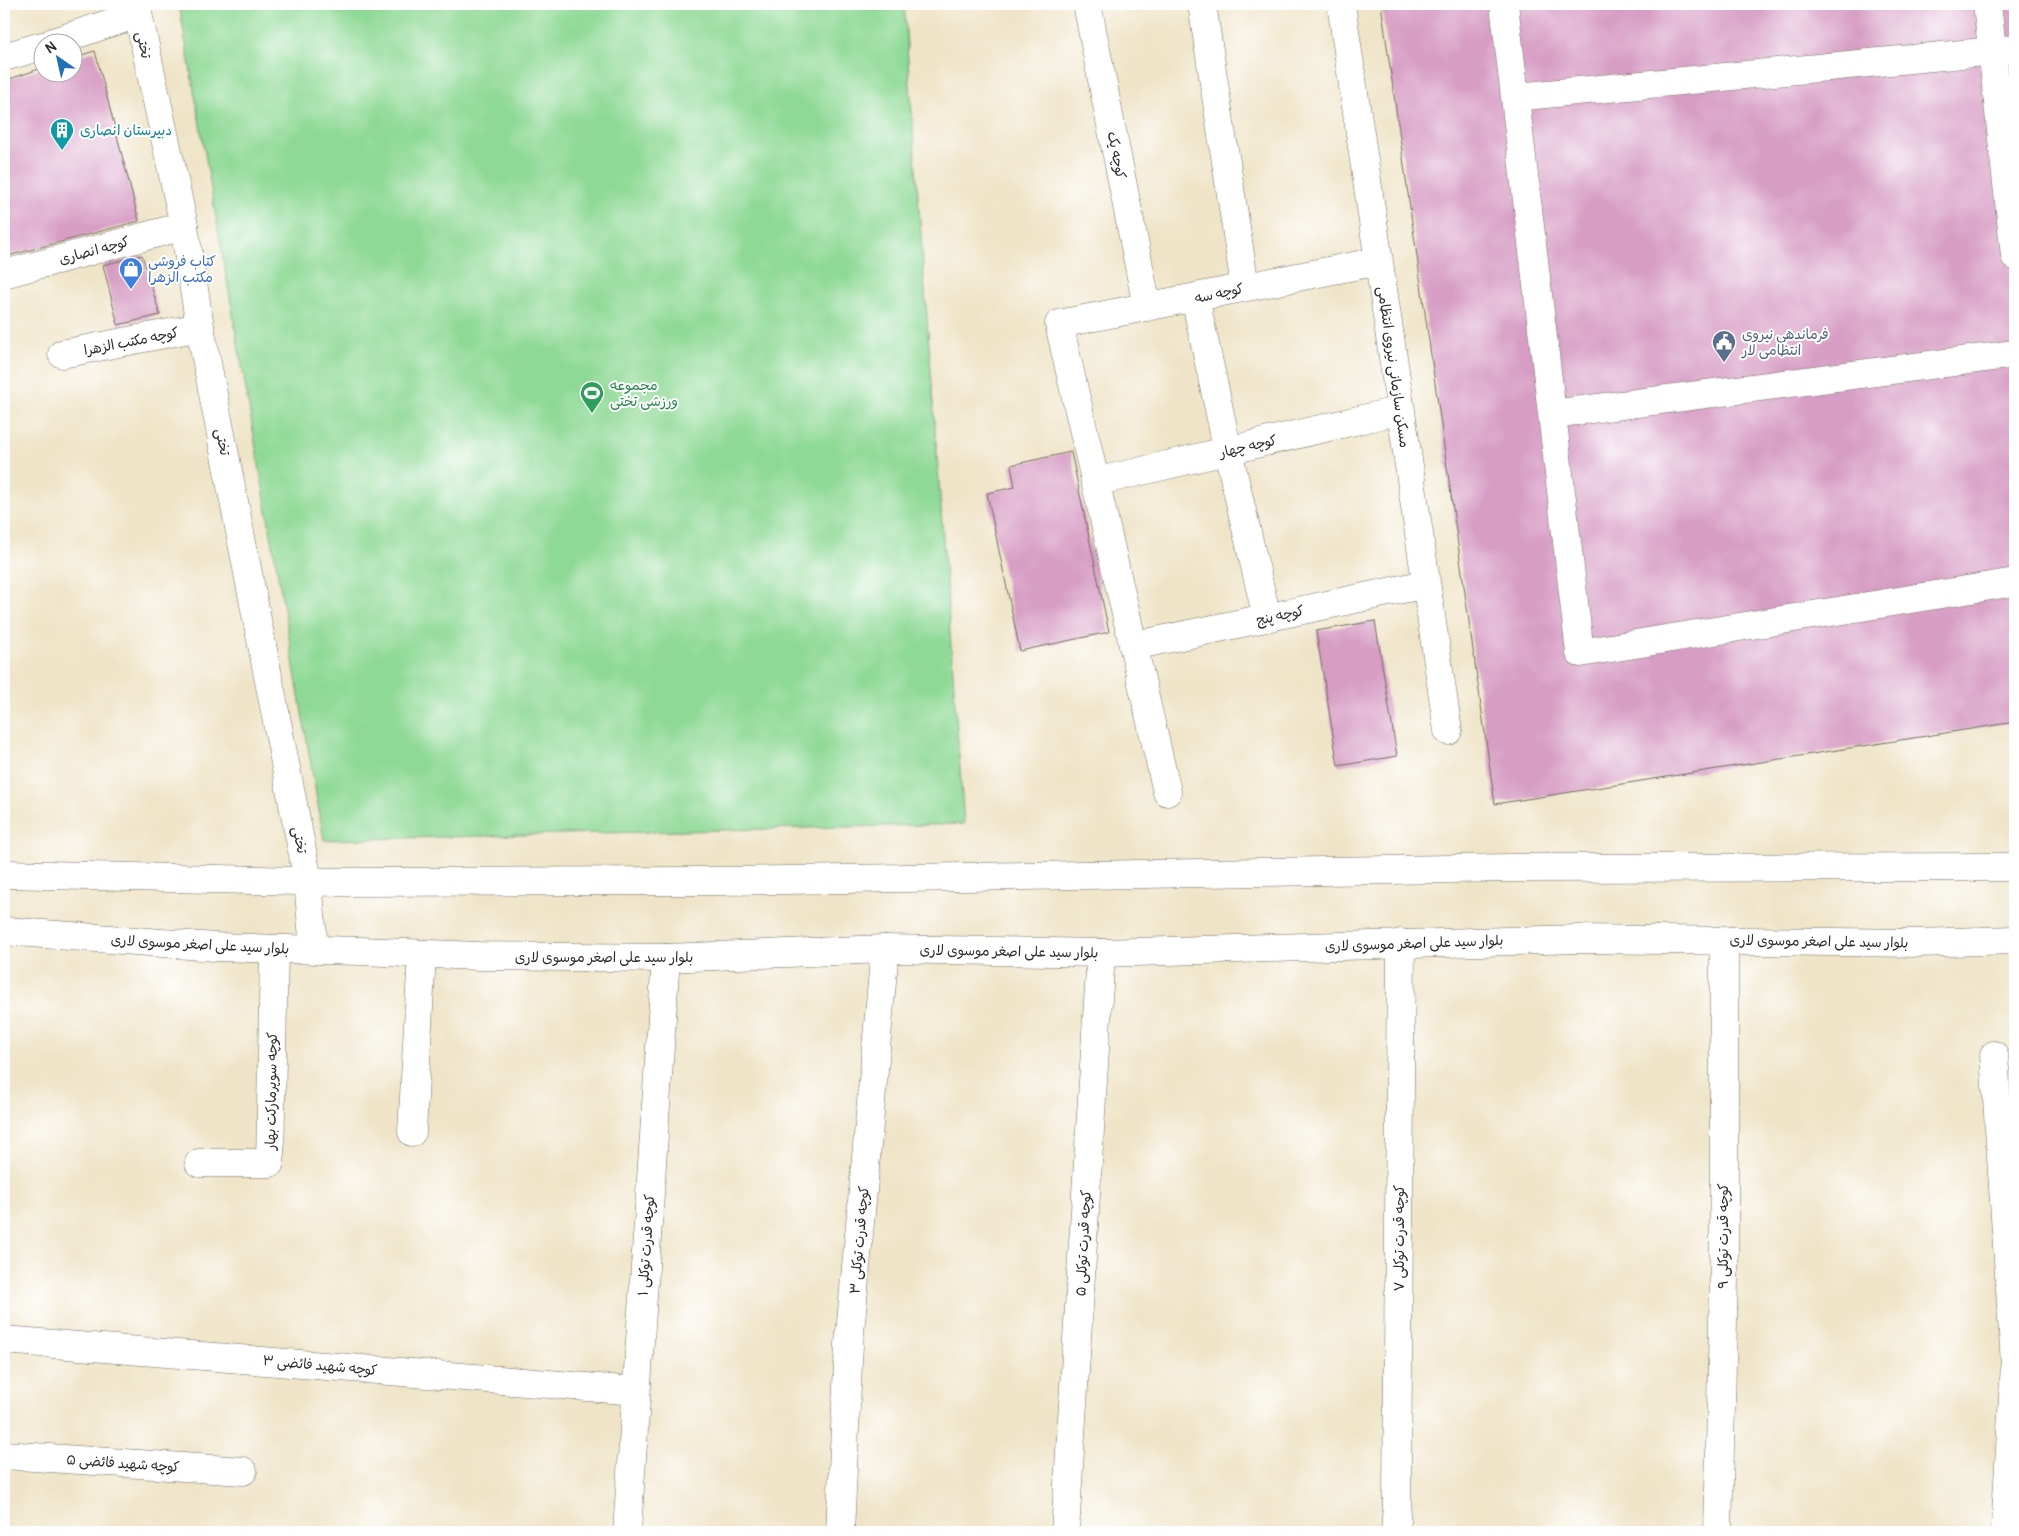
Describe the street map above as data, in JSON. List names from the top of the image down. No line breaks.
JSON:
{"streets":{"street":["تختی","کوچه یک","کوچه انصاری","کوچه سه","کوچه مکتب الزهرا","مسکن سازمانی نیروی انتظامی","کوچه چهار","کوچه پنج","بلوار سید علی اصغر موسوی لاری","کوچه سوپرمارکت بهار","کوچه قدرت توکلی ۹","کوچه قدرت توکلی ۷","کوچه قدرت توکلی ۳","کوچه قدرت توکلی ۵","کوچه قدرت توکلی ۱","کوچه شهید فائضی ۳","کوچه شهید فائضی ۵"]},"crossings":[["تختی","کوچه انصاری"],["تختی","کوچه مکتب الزهرا"],["تختی","بلوار سید علی اصغر موسوی لاری"],["کوچه یک","کوچه سه"],["کوچه سه","مسکن سازمانی نیروی انتظامی"],["کوچه سه","کوچه چهار"],["مسکن سازمانی نیروی انتظامی","کوچه چهار"],["مسکن سازمانی نیروی انتظامی","کوچه پنج"],["بلوار سید علی اصغر موسوی لاری","کوچه سوپرمارکت بهار"],["بلوار سید علی اصغر موسوی لاری","کوچه قدرت توکلی ۹"],["بلوار سید علی اصغر موسوی لاری","کوچه قدرت توکلی ۷"],["بلوار سید علی اصغر موسوی لاری","کوچه قدرت توکلی ۳"],["بلوار سید علی اصغر موسوی لاری","کوچه قدرت توکلی ۵"],["بلوار سید علی اصغر موسوی لاری","کوچه قدرت توکلی ۱"],["کوچه قدرت توکلی ۱","کوچه شهید فائضی ۳"]],"places":{"building":["دبیرستان انصاری"],"shop":["کتاب فروشی مکتب الزهرا"],"public building":["فرماندهی نیروی انتظامی لار"],"sports":["مجموعه ورزشی تختی"]},"north":"top left"}
